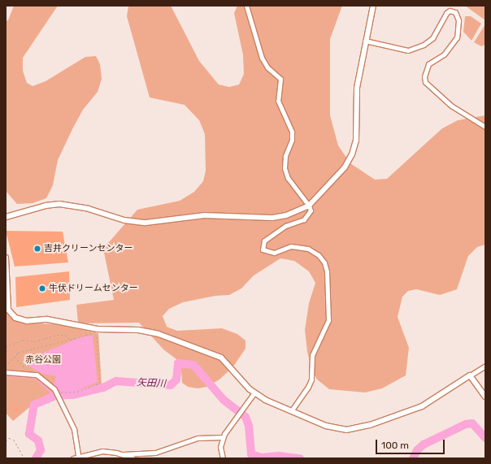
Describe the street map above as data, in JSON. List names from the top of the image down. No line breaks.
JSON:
{"water":["矢田川"],"parks":["赤谷公園"],"places":["吉井クリーンセンター","牛伏ドリームセンター"],"scale_bar":"100 m"}
